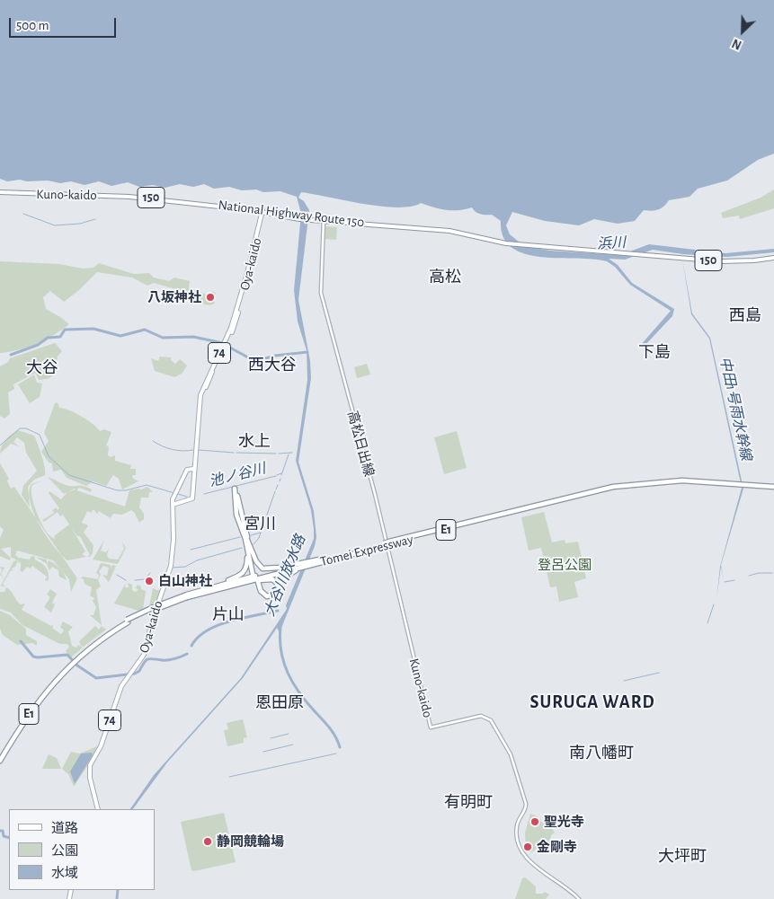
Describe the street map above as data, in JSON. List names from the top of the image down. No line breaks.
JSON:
{"streets":{"highway":["E1","Tomei Expressway"],"main road":["Kuno-kaido","150","National Highway Route 150","Oya-kaido","74","高松日出線"]},"crossings":[["Kuno-kaido","National Highway Route 150"],["Kuno-kaido","高松日出線"],["150","National Highway Route 150"],["National Highway Route 150","Oya-kaido"],["National Highway Route 150","高松日出線"]],"districts":["高松","西島","下島","西大谷","大谷","水上","宮川","片山","SURUGA WARD","恩田原","南八幡町","有明町","大坪町"],"water":["浜川","中田1号雨水幹線","池ノ谷川","大谷川放水路"],"parks":["登呂公園"],"places":["八坂神社","白山神社","聖光寺","静岡競輪場","金剛寺"],"legend":["道路","公園","水域"],"scale_bar":"500 m","north":"bottom left"}
